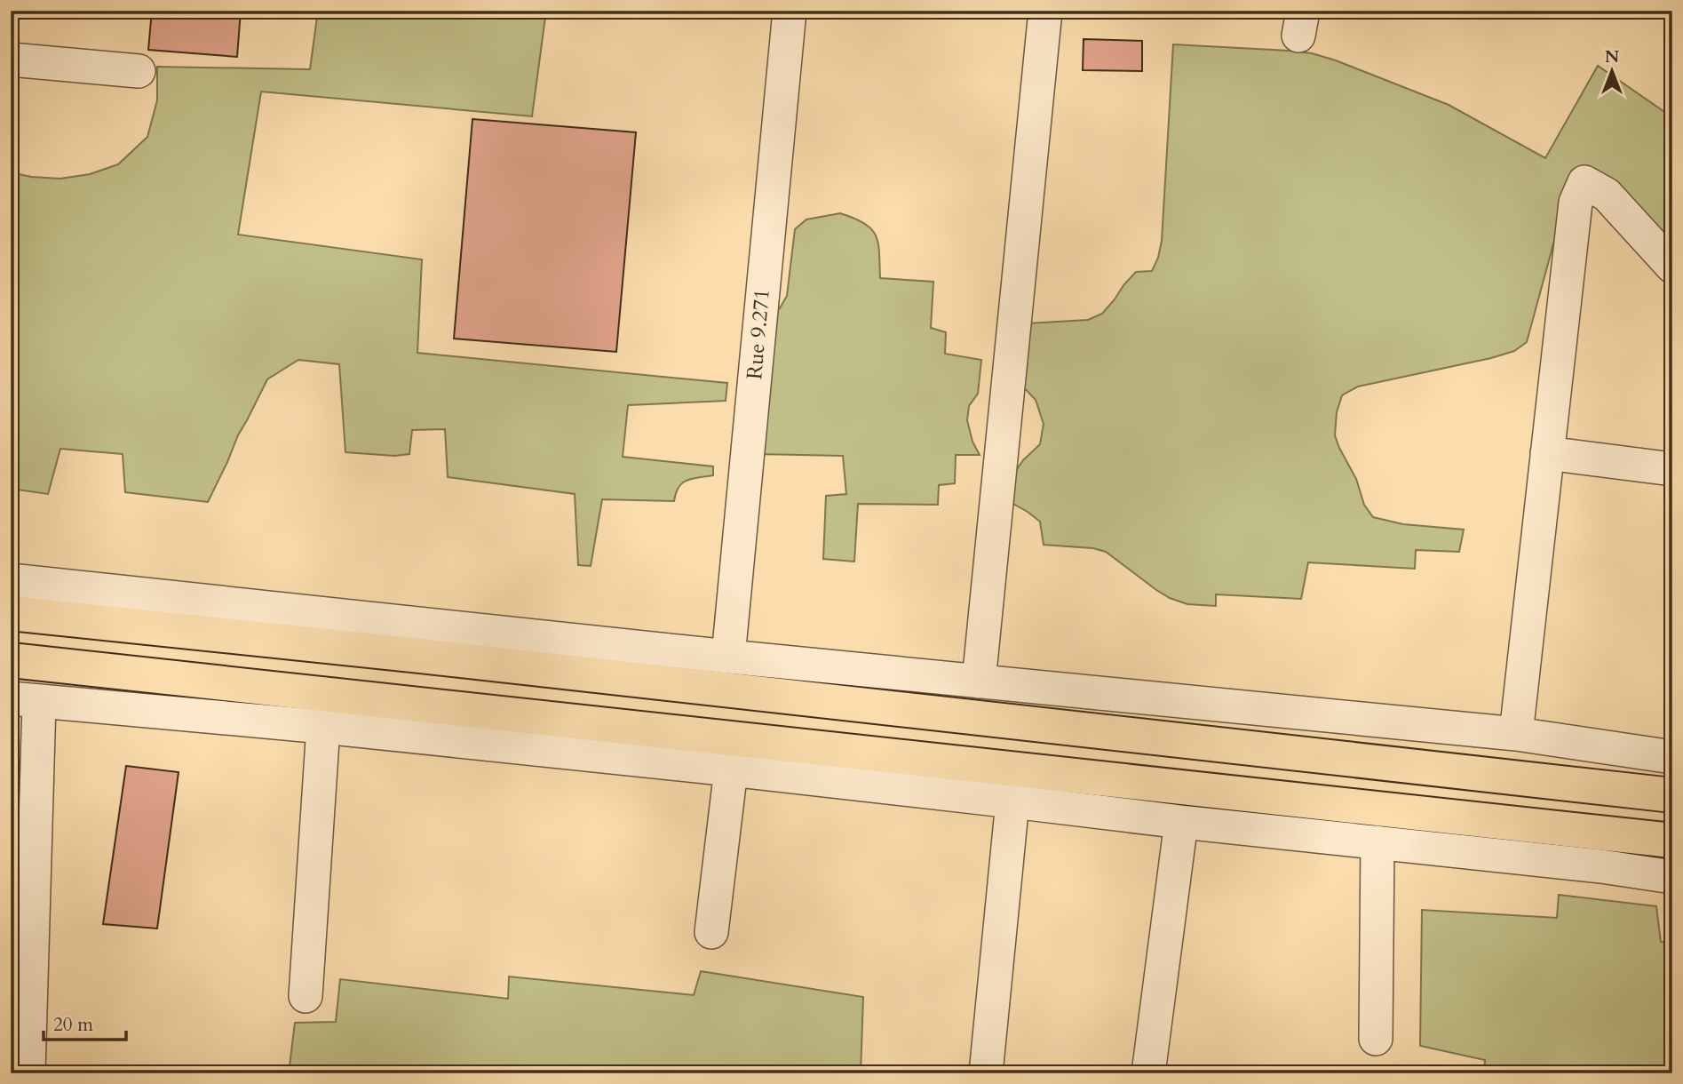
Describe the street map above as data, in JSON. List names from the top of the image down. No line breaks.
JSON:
{"streets":{"street":["Rue 9.271"]},"scale_bar":"20 m","north":"top"}
